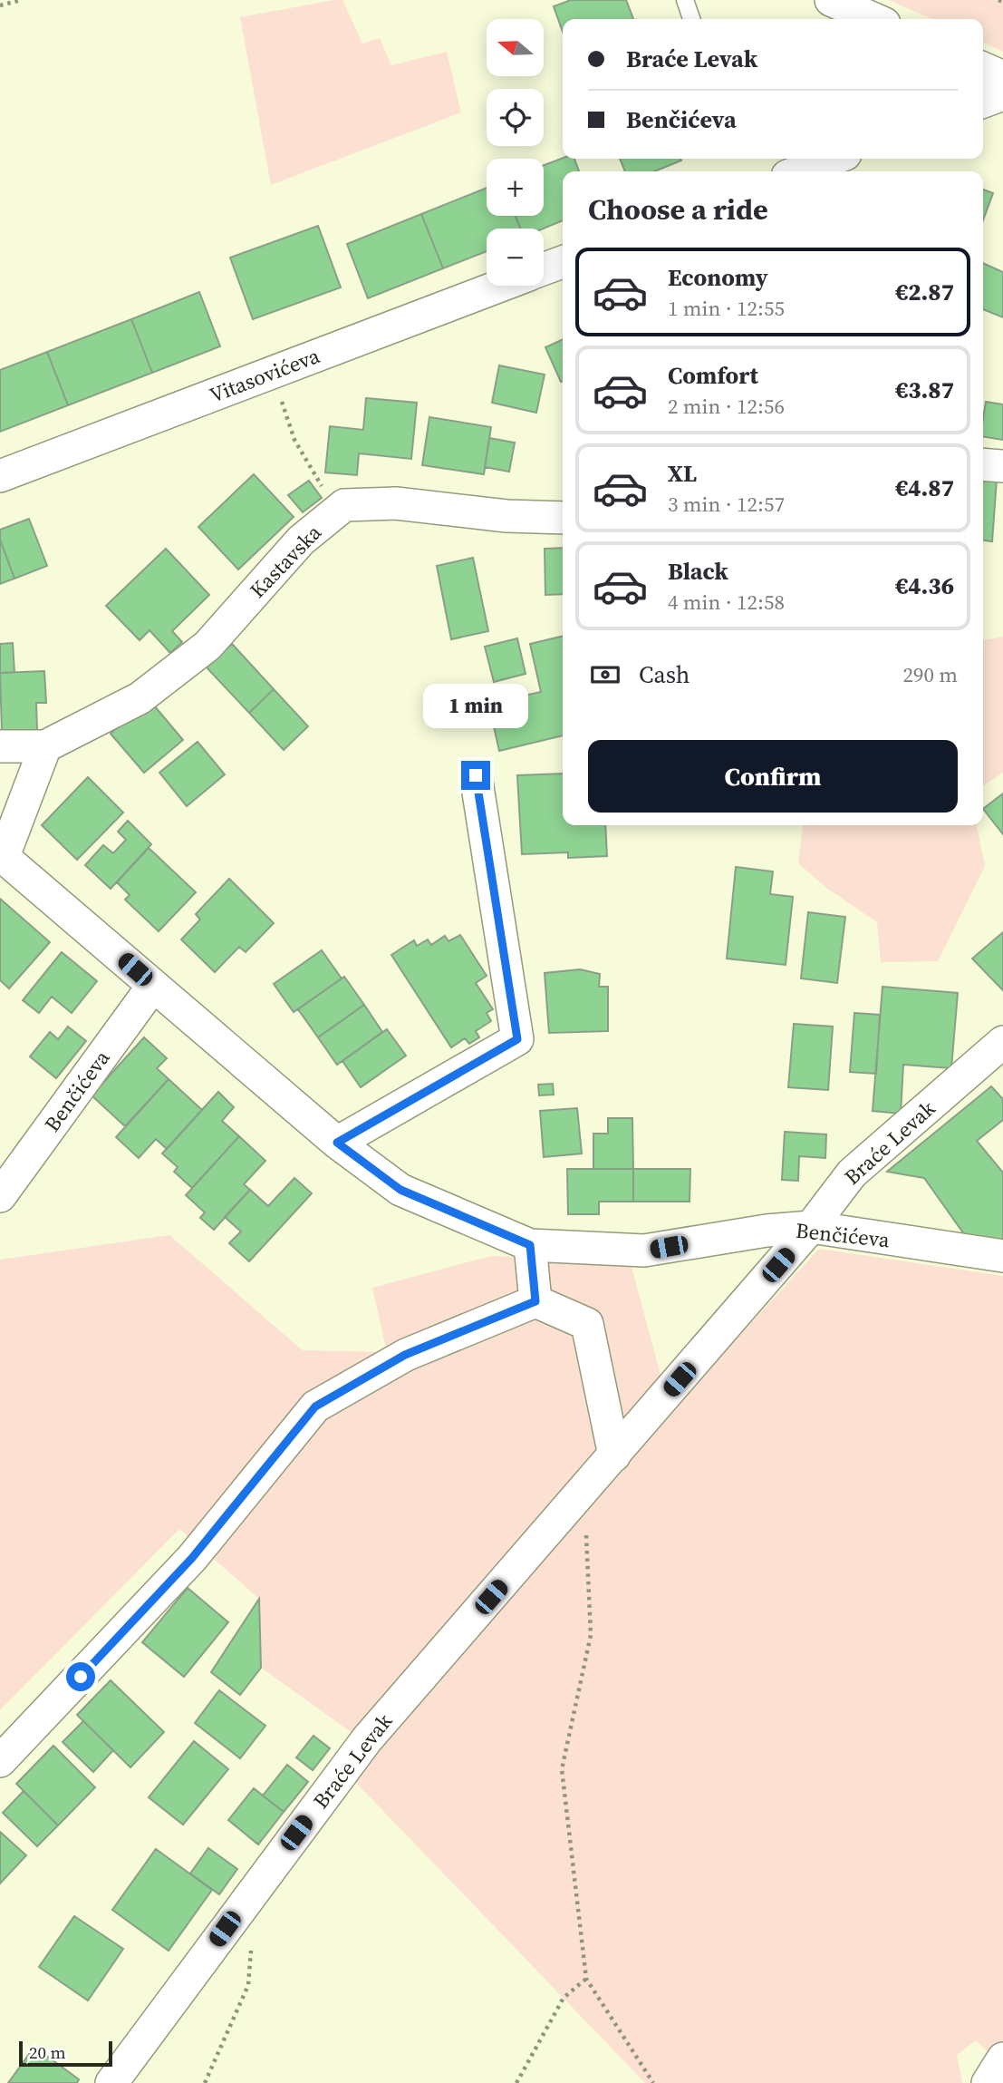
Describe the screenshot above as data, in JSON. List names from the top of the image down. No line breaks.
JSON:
{"streets":{"street":["Vitasovićeva","Kastavska","Benčićeva","Braće Levak"]},"crossings":[["Kastavska","Benčićeva"],["Benčićeva","Braće Levak"]],"scale_bar":"20 m","north":"left","page":{"map_buttons":["+","−"],"banner":["Braće Levak","Benčićeva"],"heading":"Choose a ride","list":[{"name":"Economy","note":"1 min · 12:55","value":"€2.87"},{"name":"Comfort","note":"2 min · 12:56","value":"€3.87"},{"name":"XL","note":"3 min · 12:57","value":"€4.87"},{"name":"Black","note":"4 min · 12:58","value":"€4.36"}],"pay":["Cash","290 m"],"bubble":"1 min","buttons":"Confirm","scale":"20 m"}}
